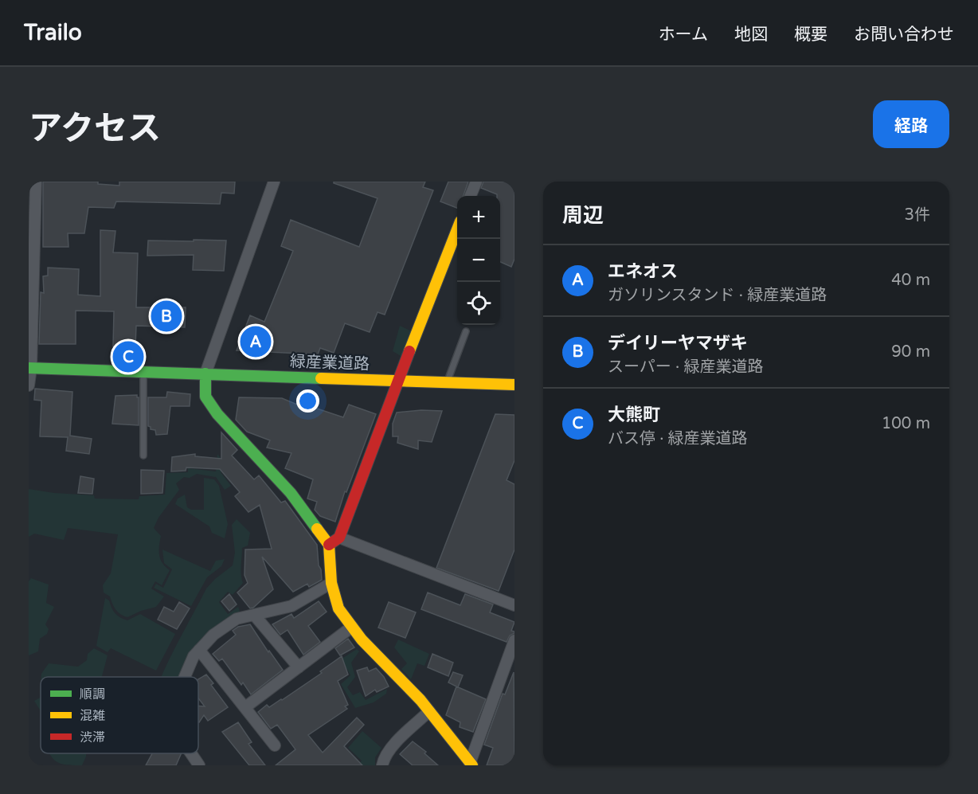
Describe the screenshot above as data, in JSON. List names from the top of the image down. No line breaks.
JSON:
{"streets":{"street":["緑産業道路"]},"legend":["順調","混雑","渋滞"],"page":{"header":"Trailo","nav":["ホーム","地図","概要","お問い合わせ"],"title":"アクセス","buttons":"経路","heading":["周辺","3件"],"map_buttons":["+","−"],"list":[{"mark":"A","name":"エネオス","note":"ガソリンスタンド · 緑産業道路","value":"40 m"},{"mark":"B","name":"デイリーヤマザキ","note":"スーパー · 緑産業道路","value":"90 m"},{"mark":"C","name":"大熊町","note":"バス停 · 緑産業道路","value":"100 m"}],"pins":["B","A","C"]}}
